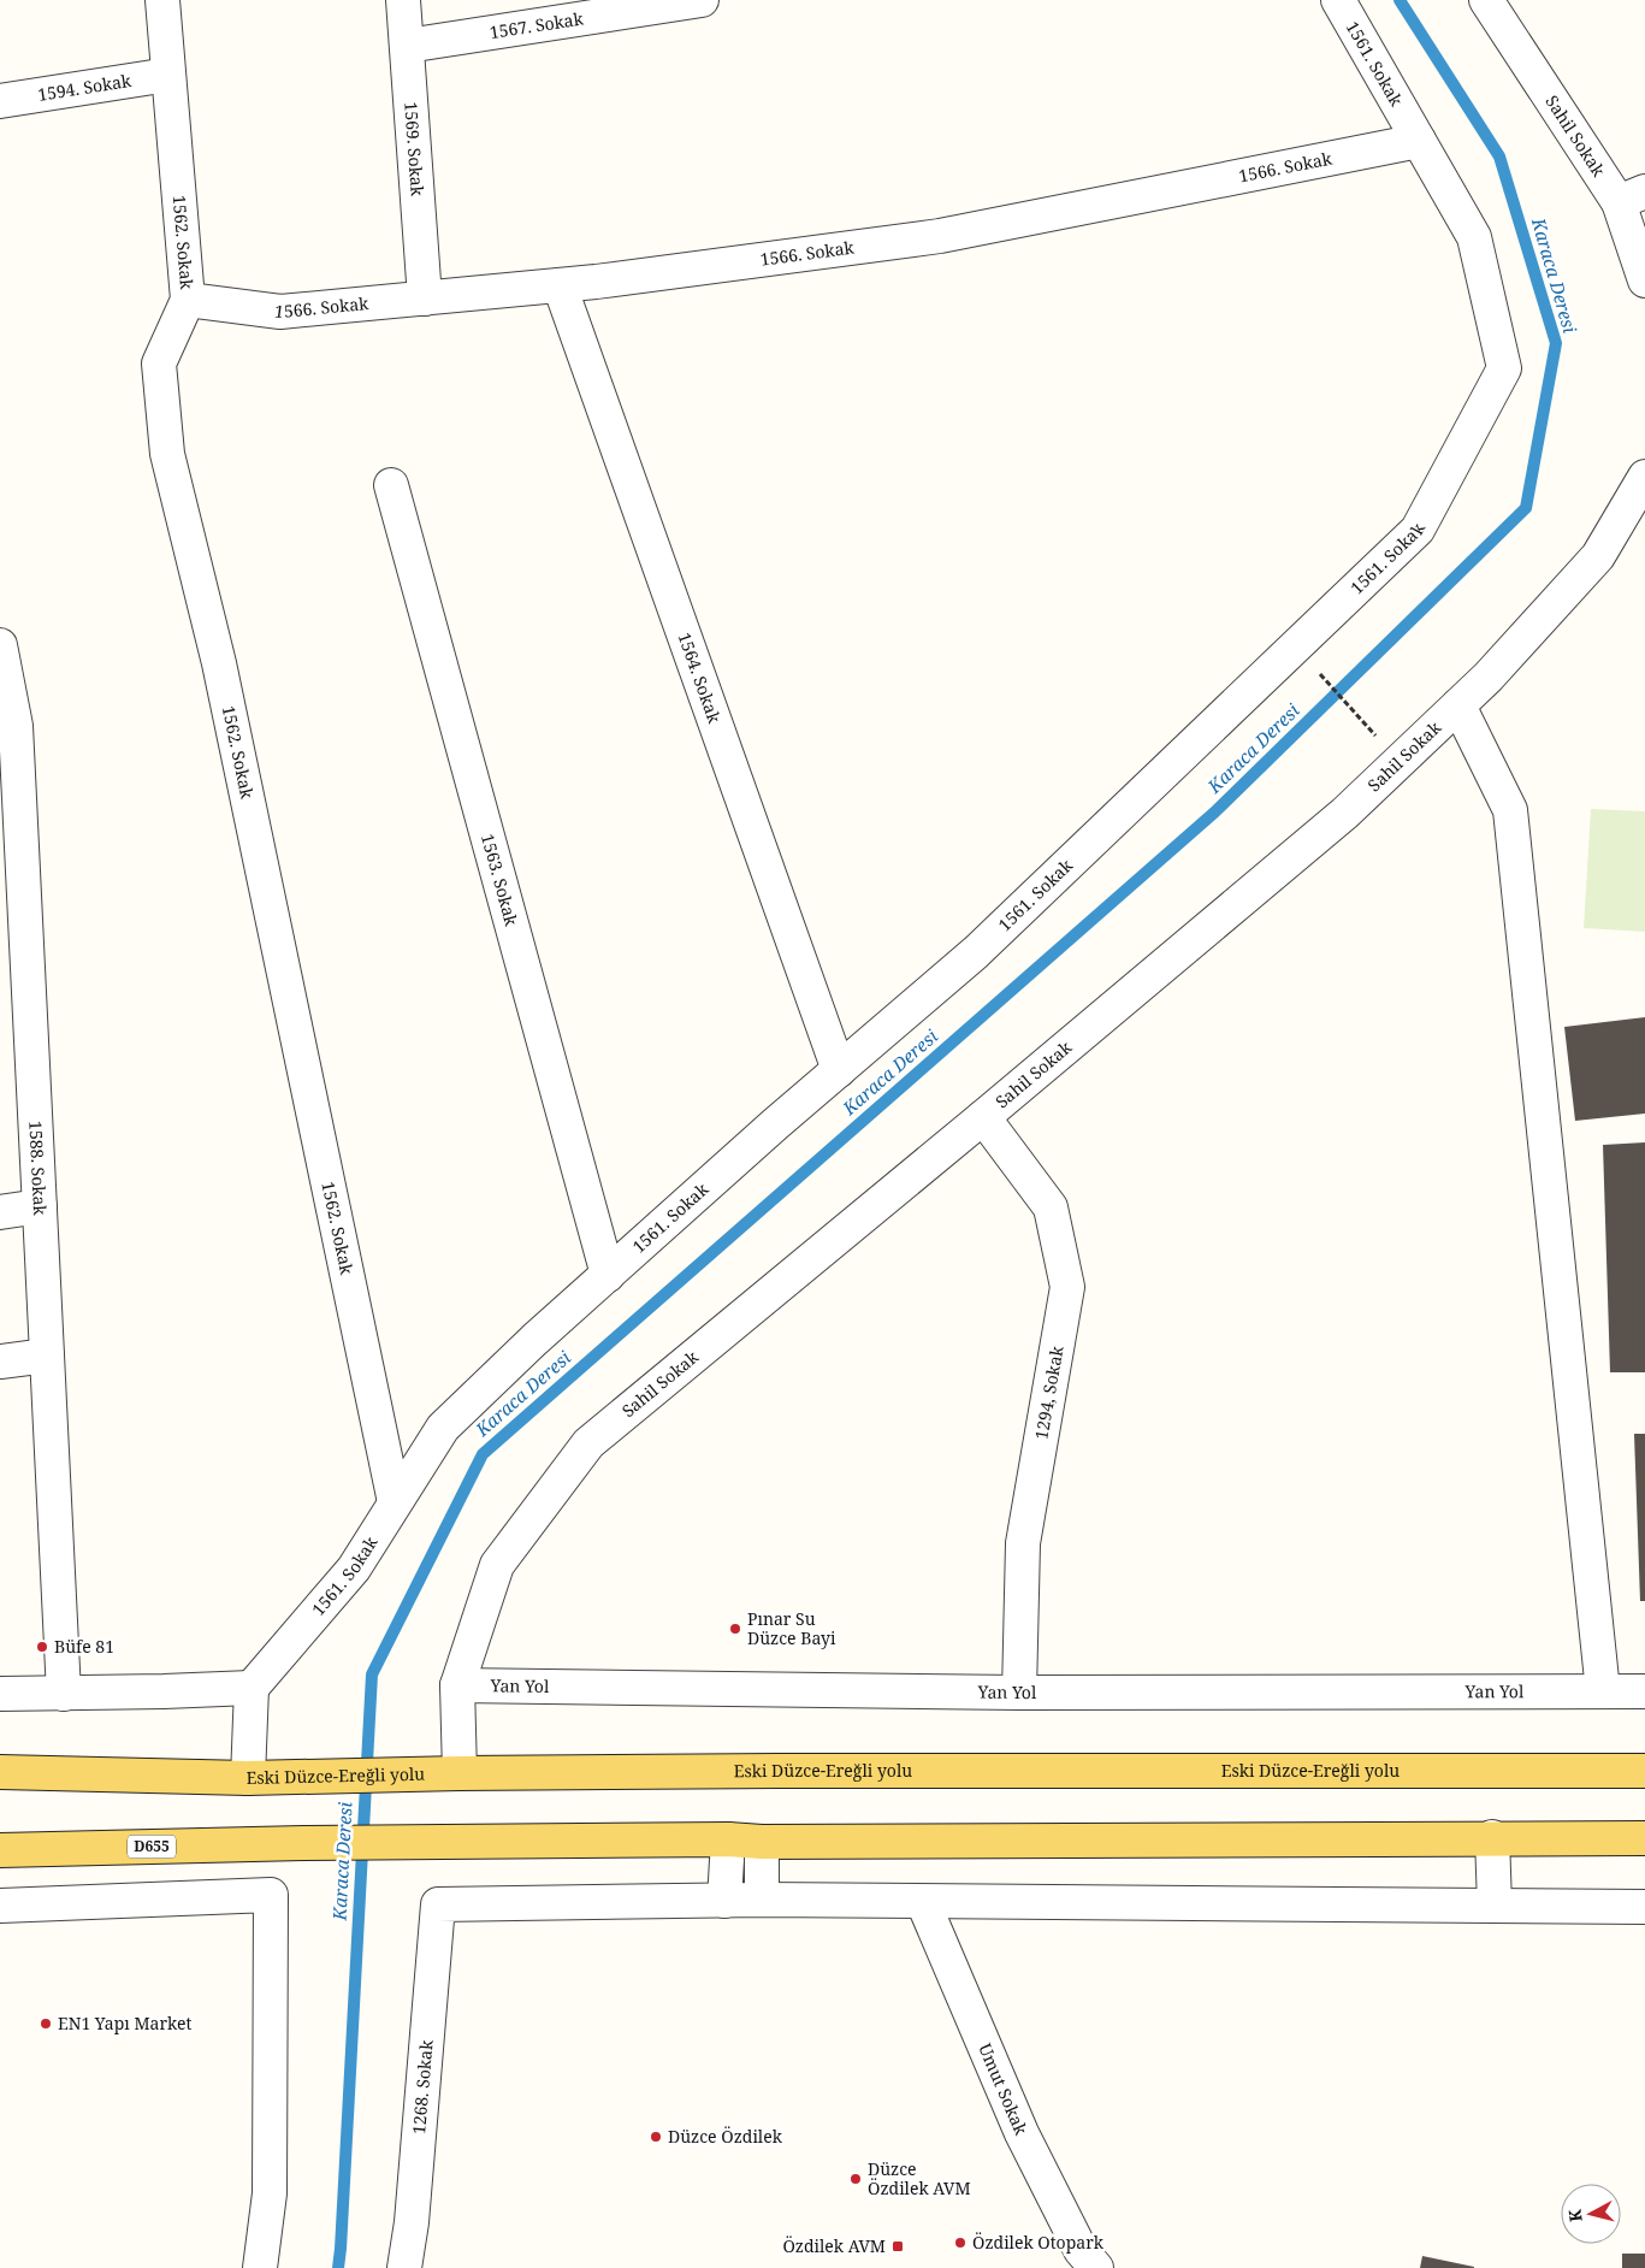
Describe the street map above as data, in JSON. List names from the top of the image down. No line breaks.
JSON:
{"streets":{"main road":["Eski Düzce-Ereğli yolu","D655"],"street":["1567. Sokak","1561. Sokak","1594. Sokak","Sahil Sokak","1569. Sokak","1566. Sokak","1562. Sokak","1564. Sokak","1563. Sokak","1588. Sokak","1294, Sokak","Yan Yol","1268. Sokak","Umut Sokak"]},"crossings":[["1567. Sokak","1569. Sokak"],["1561. Sokak","1566. Sokak"],["1561. Sokak","1562. Sokak"],["1561. Sokak","1564. Sokak"],["1561. Sokak","1563. Sokak"],["1594. Sokak","1562. Sokak"],["Sahil Sokak","1294, Sokak"],["Sahil Sokak","Yan Yol"],["1569. Sokak","1566. Sokak"],["1566. Sokak","1562. Sokak"],["1566. Sokak","1564. Sokak"],["1294, Sokak","Yan Yol"]],"water":["Karaca Deresi"],"places":{"other":["Pınar Su Düzce Bayi","Büfe 81","EN1 Yapı Market","Düzce Özdilek","Düzce Özdilek AVM","Özdilek Otopark"],"transit":["Özdilek AVM"]},"north":"left"}
